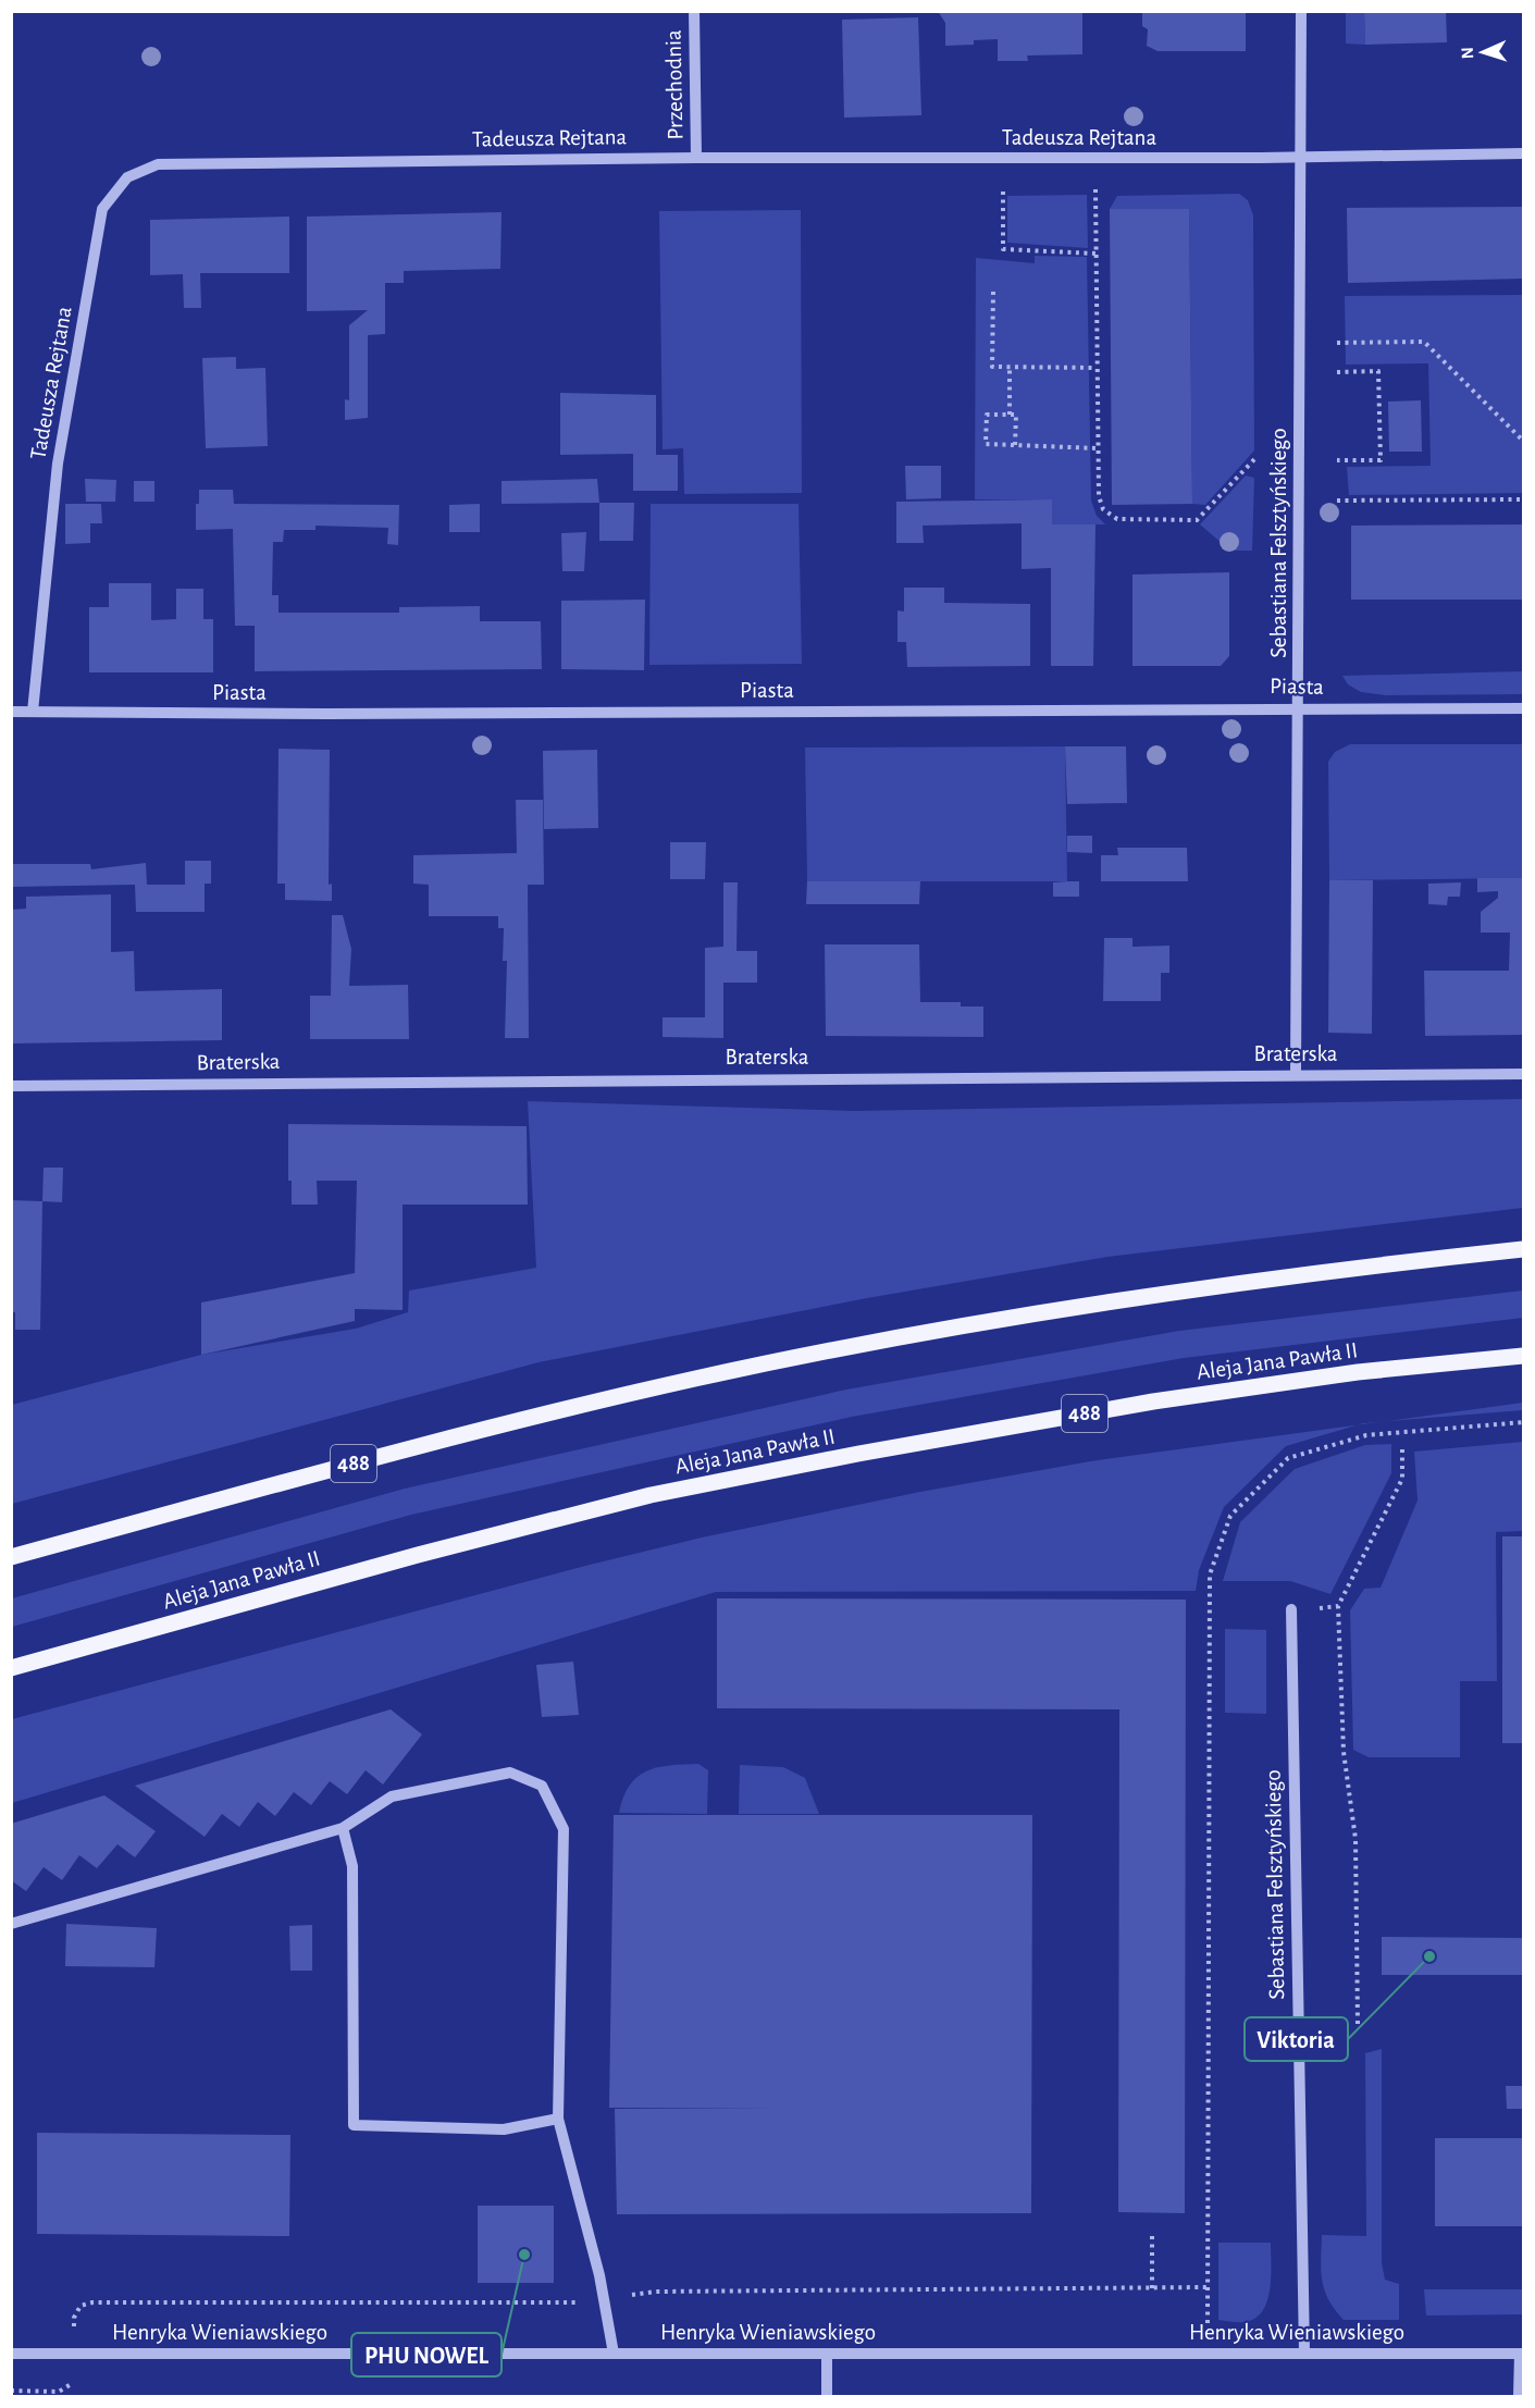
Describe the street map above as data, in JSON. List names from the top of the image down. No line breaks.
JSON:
{"streets":{"main road":["Aleja Jana Pawła II","488"],"street":["Przechodnia","Tadeusza Rejtana","Sebastiana Felsztyńskiego","Piasta","Braterska","Henryka Wieniawskiego"]},"crossings":[["Przechodnia","Tadeusza Rejtana"],["Tadeusza Rejtana","Sebastiana Felsztyńskiego"],["Tadeusza Rejtana","Piasta"],["Sebastiana Felsztyńskiego","Piasta"],["Sebastiana Felsztyńskiego","Braterska"],["Sebastiana Felsztyńskiego","Henryka Wieniawskiego"]],"places":["Viktoria","PHU NOWEL"],"north":"left"}
